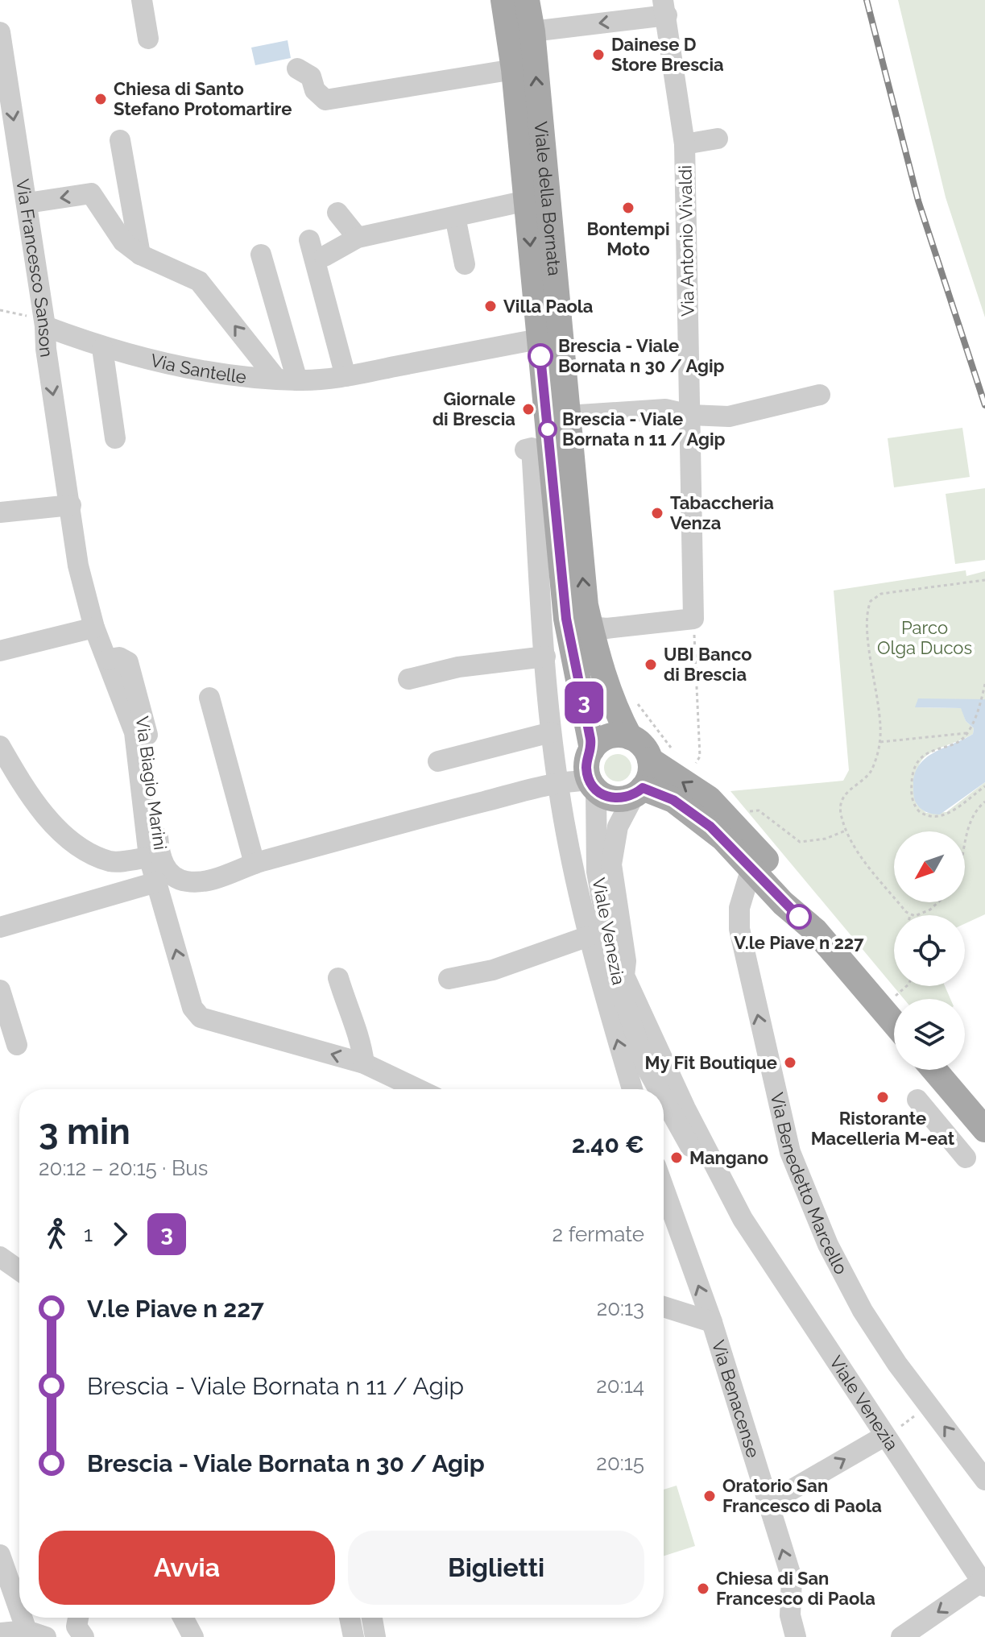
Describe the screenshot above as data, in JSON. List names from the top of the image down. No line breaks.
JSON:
{"streets":{"main road":["Viale della Bornata"],"street":["Via Antonio Vivaldi","Via Francesco Sanson","Via Santelle","Via Biagio Marini","Viale Venezia","Via Benedetto Marcello","Via Benacense"]},"crossings":[["Viale della Bornata","Via Antonio Vivaldi"],["Viale della Bornata","Via Santelle"],["Viale della Bornata","Via Biagio Marini"],["Viale della Bornata","Viale Venezia"],["Via Francesco Sanson","Via Santelle"],["Via Francesco Sanson","Via Biagio Marini"],["Via Biagio Marini","Viale Venezia"]],"one_way":["Via Benacense"],"parks":["Parco Olga Ducos"],"places":["Dainese D Store Brescia","Chiesa di Santo Stefano Protomartire","Bontempi Moto","Villa Paola","Brescia - Viale Bornata n 30 / Agip","Giornale di Brescia","Brescia - Viale Bornata n 11 / Agip","Tabaccheria Venza","UBI Banco di Brescia","V.le Piave n 227","My Fit Boutique","Ristorante Macelleria M-eat","Mangano","Oratorio San Francesco di Paola","Chiesa di San Francesco di Paola"],"lines":["bus line 3"],"north":"bottom left","page":{"on_map":"3","heading":["3 min","20:12 – 20:15 · Bus","2.40 €"],"legs":["1","3","2 fermate"],"list":[{"name":"V.le Piave n 227","value":"20:13"},{"name":"Brescia - Viale Bornata n 11 / Agip","value":"20:14"},{"name":"Brescia - Viale Bornata n 30 / Agip","value":"20:15"}],"buttons":["Avvia","Biglietti"]}}
